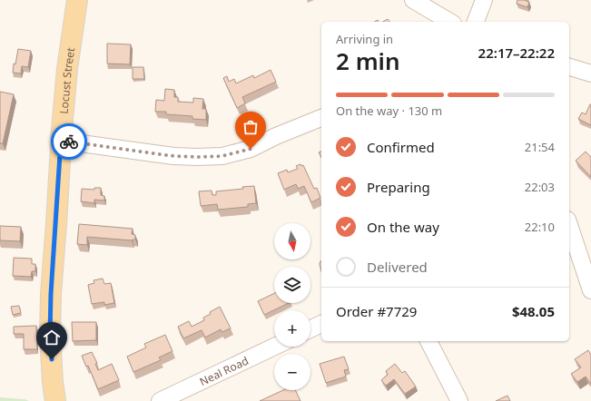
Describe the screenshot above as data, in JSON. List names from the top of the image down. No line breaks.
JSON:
{"streets":{"main road":["Locust Street"],"street":["Neal Road"]},"north":"bottom","page":{"heading":["2 min","Arriving in","22:17–22:22"],"panel":["Order #7729","$48.05"],"bar":"On the way · 130 m","list":[["Confirmed","21:54"],["Preparing","22:03"],["On the way","22:10"],"Delivered"],"map_buttons":["+","−"]}}
